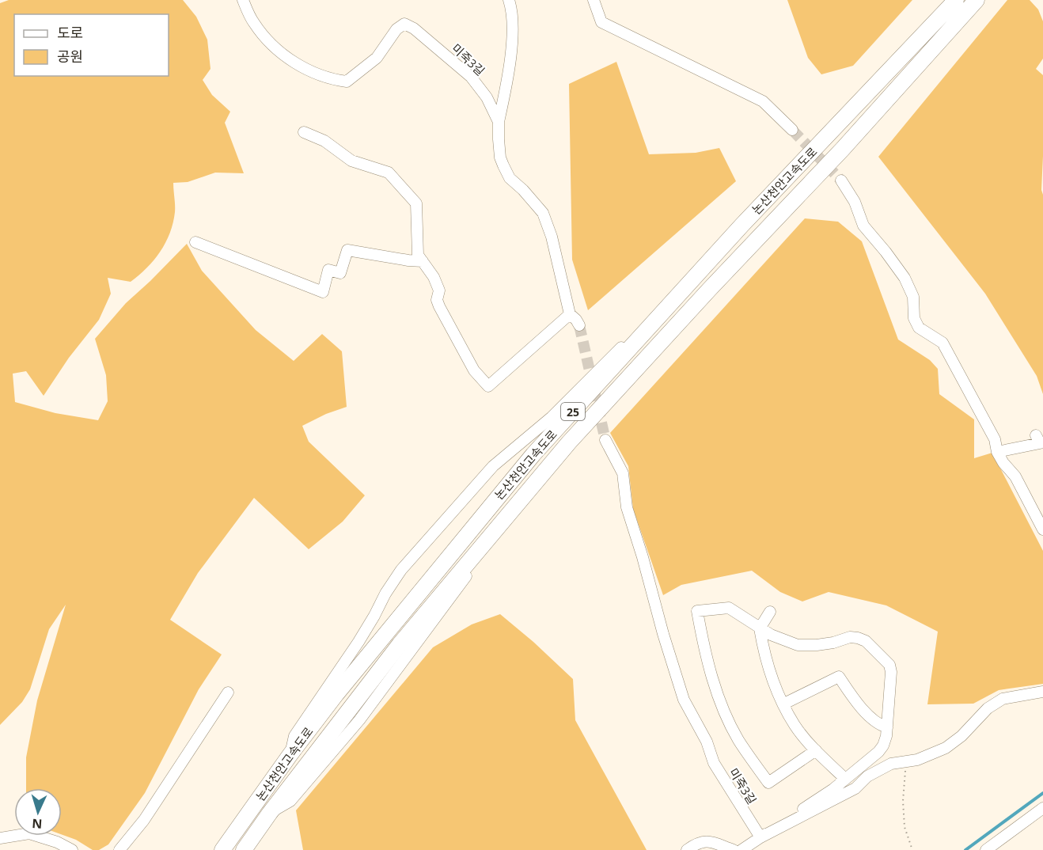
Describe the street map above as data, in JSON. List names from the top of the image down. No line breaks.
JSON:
{"streets":{"highway":["논산천안고속도로","25"],"street":["미죽3길"]},"legend":["도로","공원"],"north":"bottom"}
